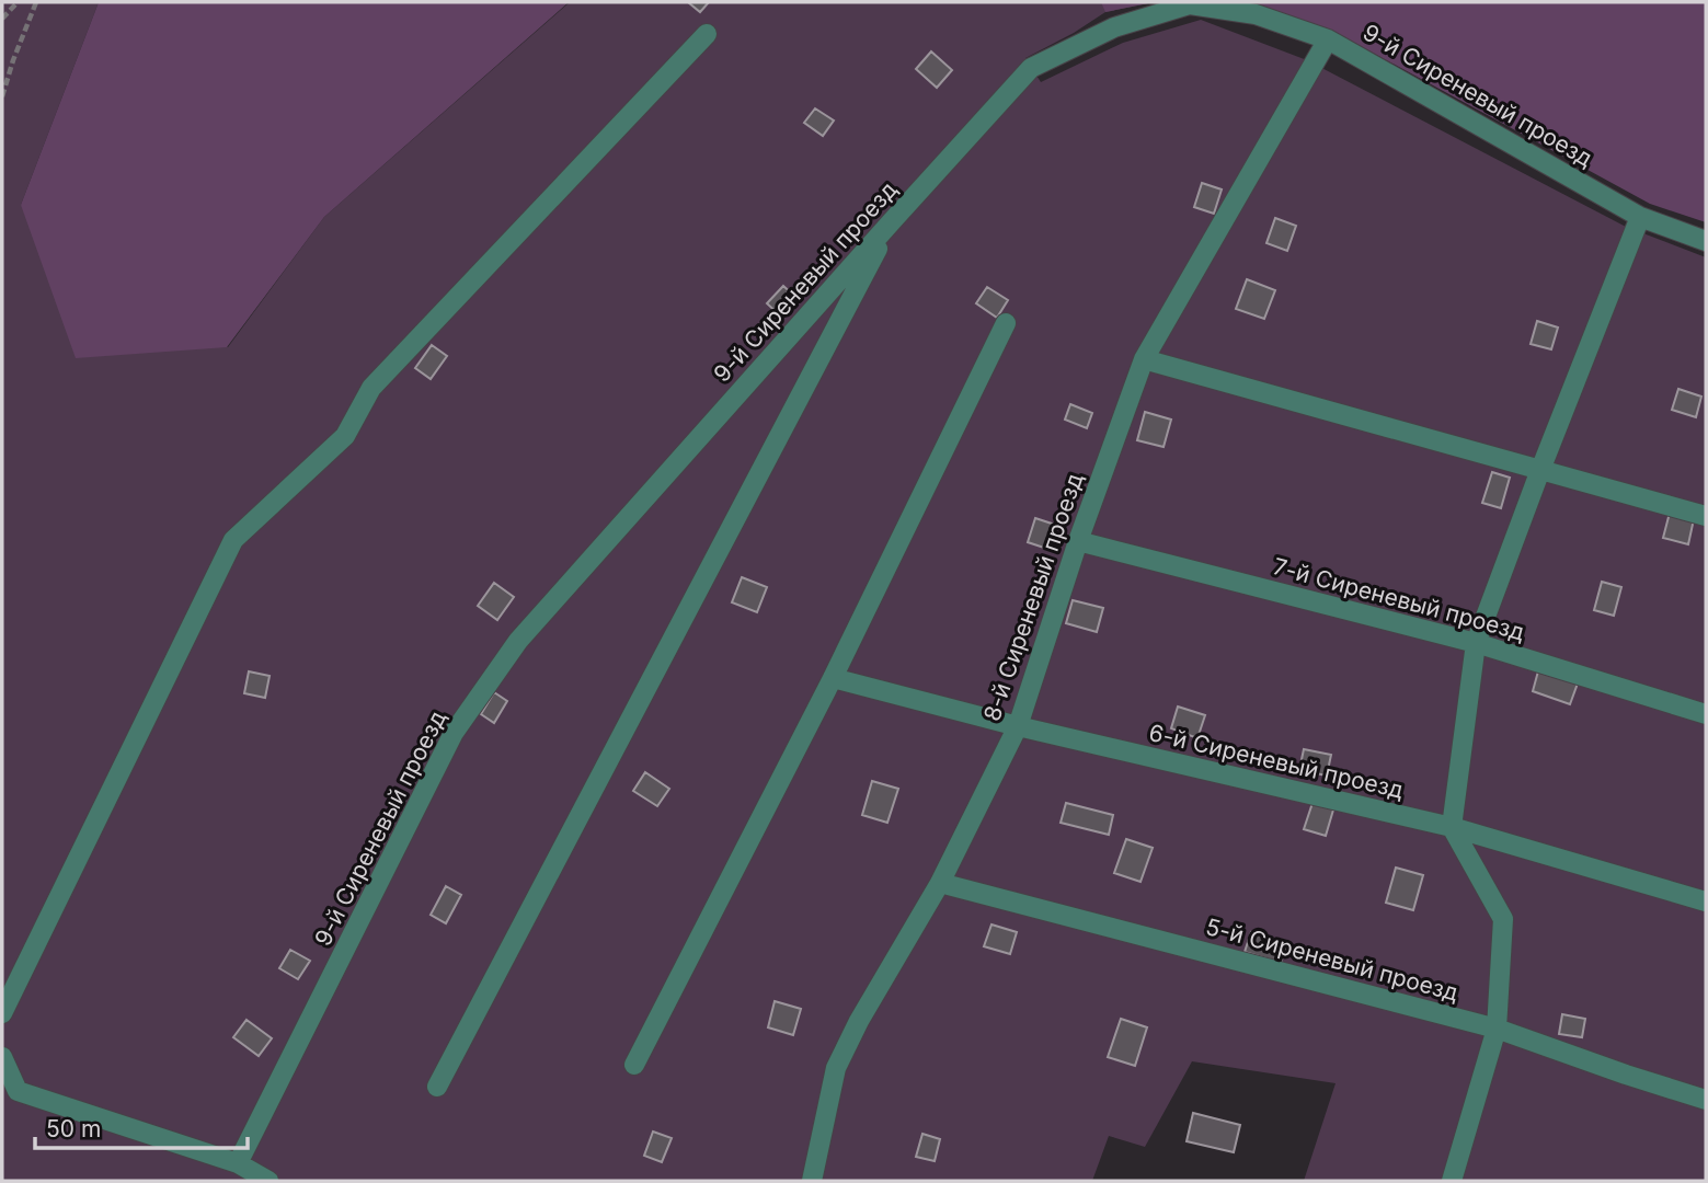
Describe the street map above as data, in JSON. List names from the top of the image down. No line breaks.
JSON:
{"streets":{"street":["9-й Сиреневый проезд","8-й Сиреневый проезд","7-й Сиреневый проезд","6-й Сиреневый проезд","5-й Сиреневый проезд"]},"crossings":[["9-й Сиреневый проезд","8-й Сиреневый проезд"],["8-й Сиреневый проезд","7-й Сиреневый проезд"],["8-й Сиреневый проезд","6-й Сиреневый проезд"],["8-й Сиреневый проезд","5-й Сиреневый проезд"]],"scale_bar":"50 m"}
